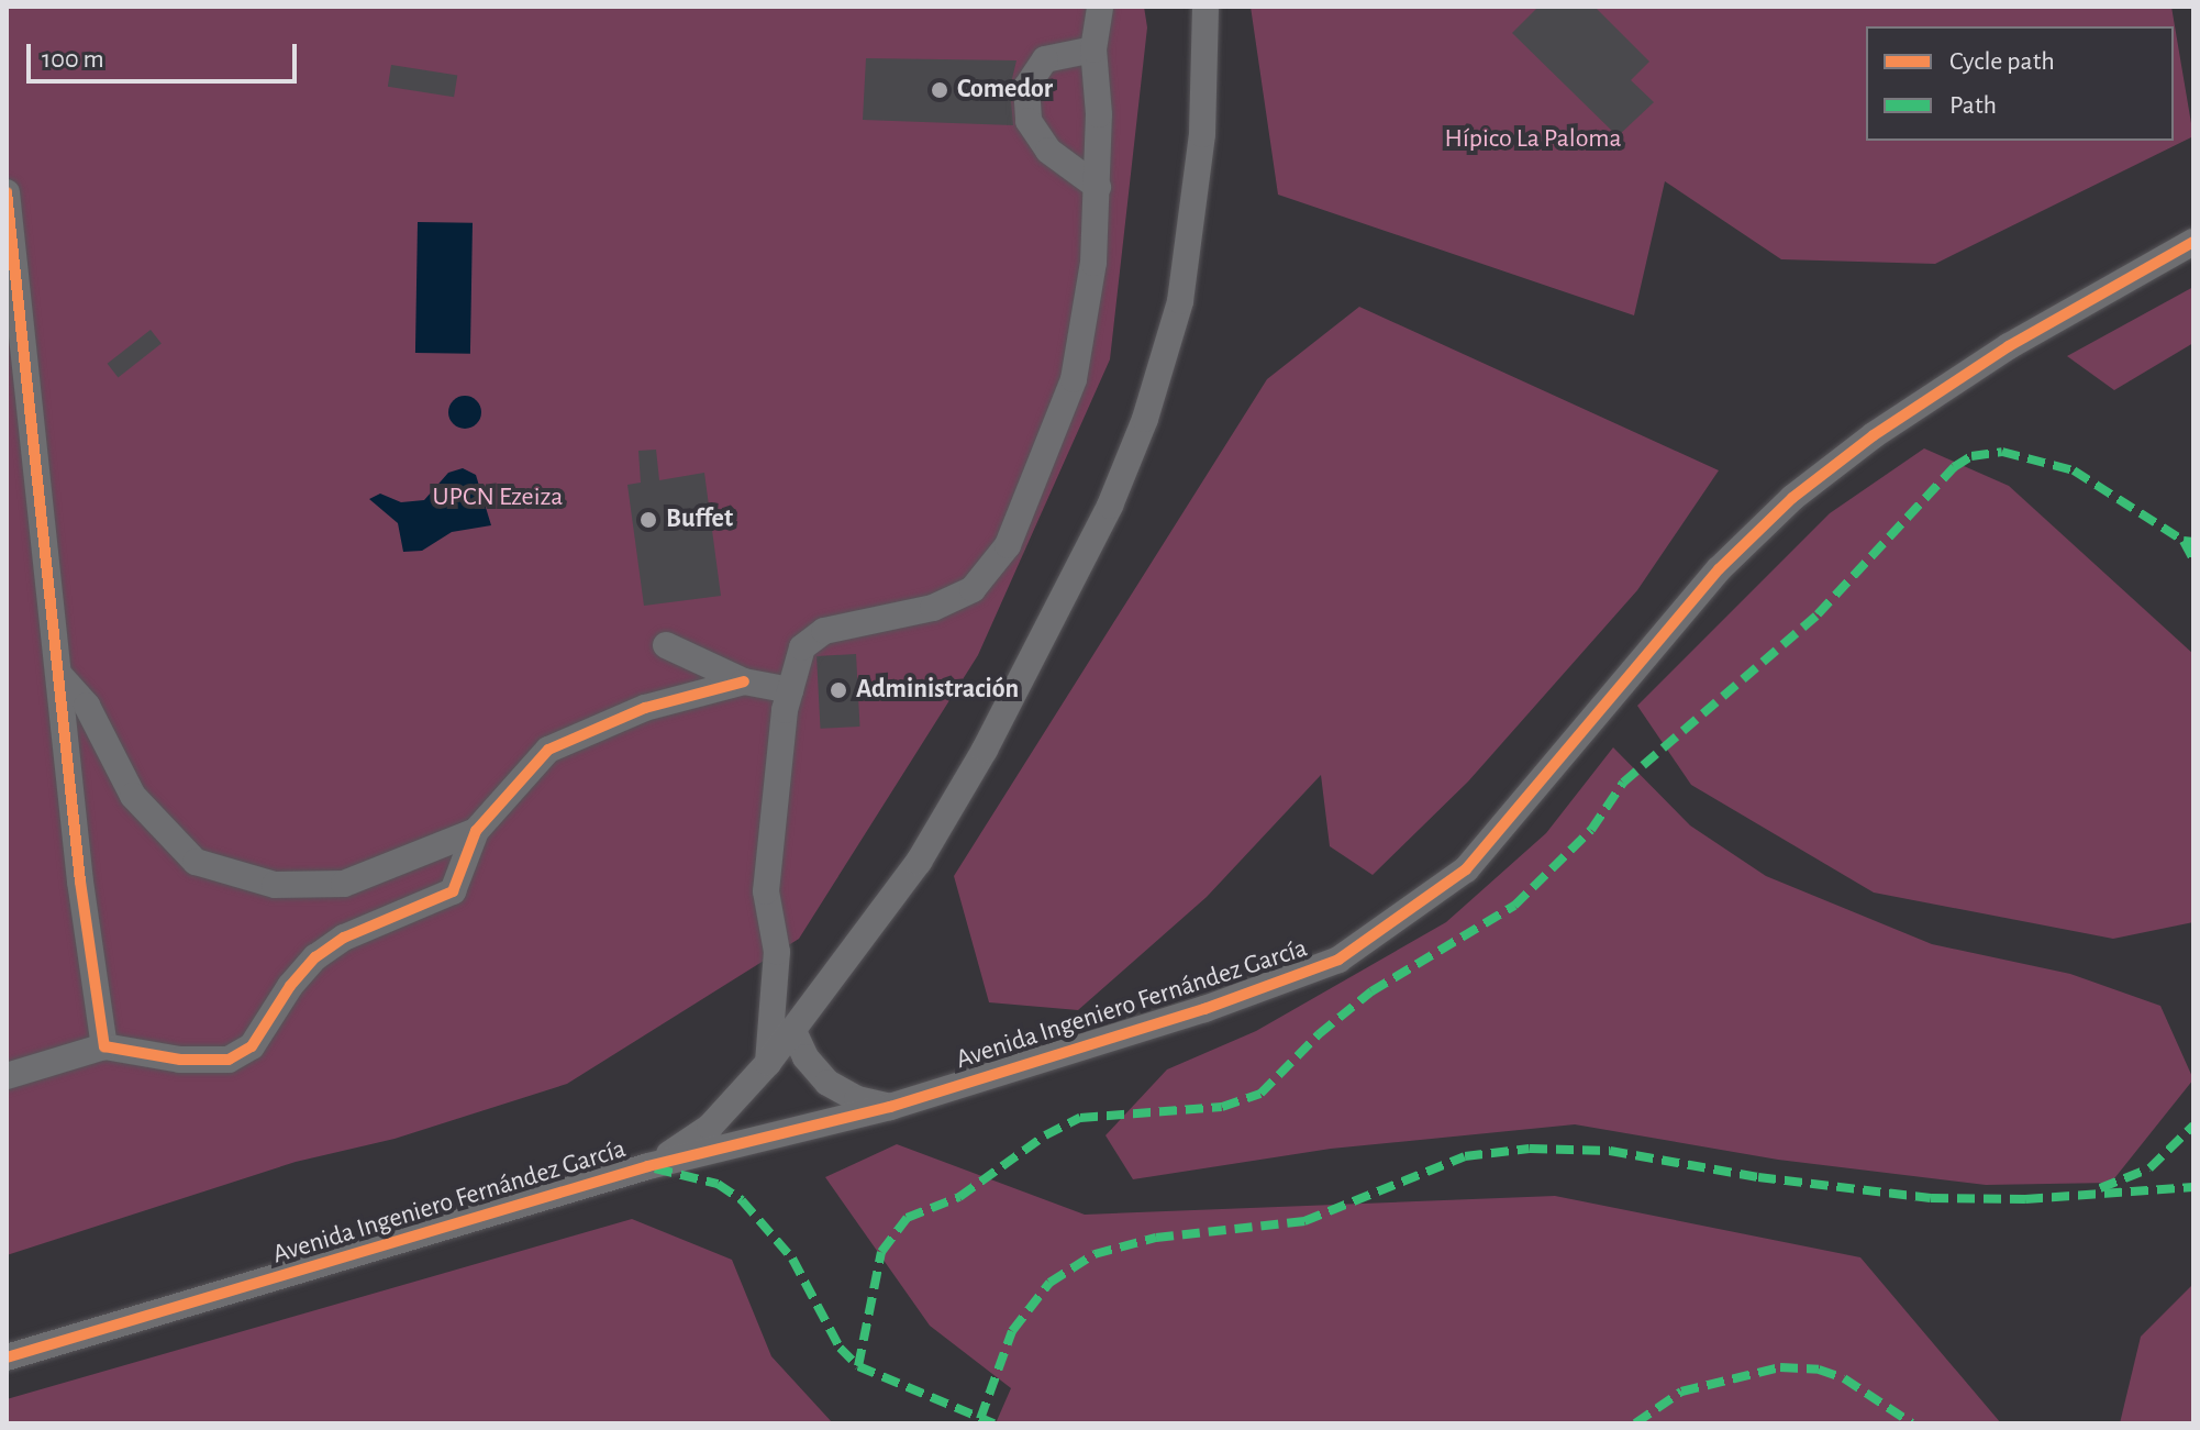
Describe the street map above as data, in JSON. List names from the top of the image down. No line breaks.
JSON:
{"streets":{"street":["Avenida Ingeniero Fernández García"]},"parks":["Hípico La Paloma","UPCN Ezeiza"],"places":["Comedor","Buffet","Administración"],"legend":["Cycle path","Path"],"scale_bar":"100 m"}
